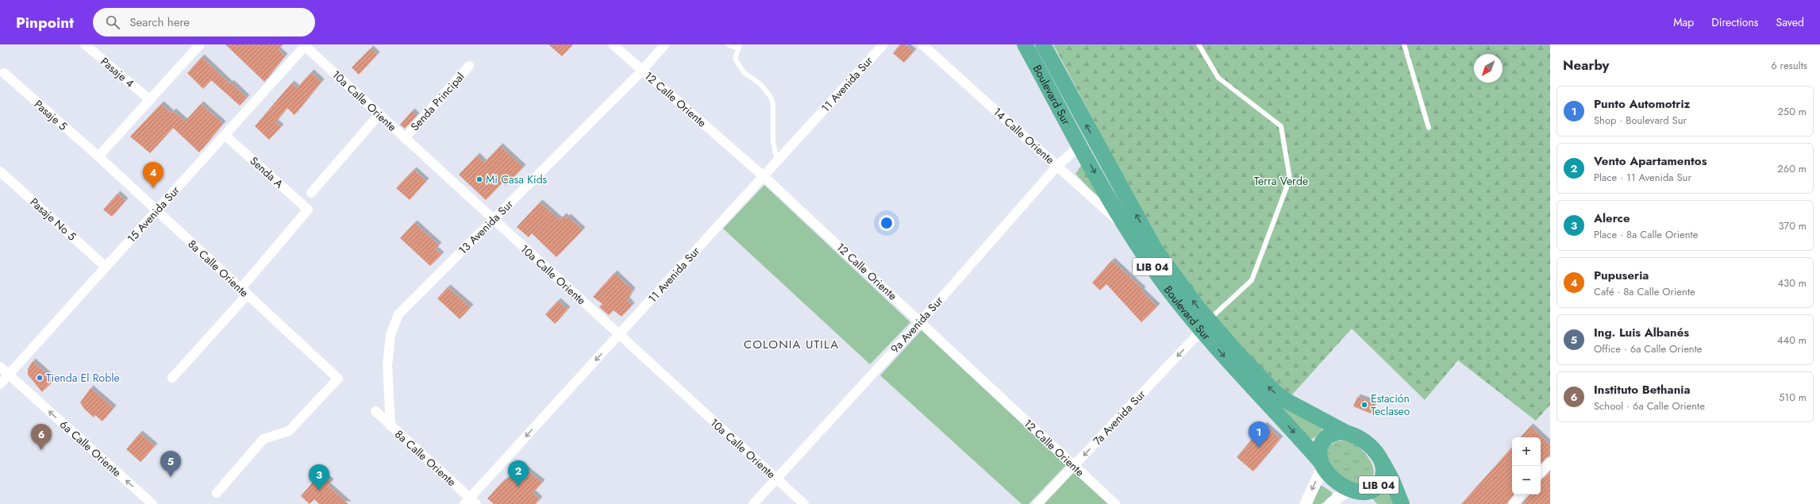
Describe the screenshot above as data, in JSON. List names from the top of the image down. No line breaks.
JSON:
{"streets":{"highway":["Boulevard Sur","LIB 04"],"street":["Pasaje 4","11 Avenida Sur","12 Calle Oriente","10a Calle Oriente","Senda Principal","Pasaje 5","14 Calle Oriente","Senda A","15 Avenida Sur","Pasaje No 5","13 Avenida Sur","8a Calle Oriente","9a Avenida Sur","7a Avenida Sur","6a Calle Oriente"]},"crossings":[["11 Avenida Sur","12 Calle Oriente"],["11 Avenida Sur","10a Calle Oriente"],["11 Avenida Sur","8a Calle Oriente"],["Boulevard Sur","14 Calle Oriente"],["Boulevard Sur","LIB 04"],["Boulevard Sur","9a Avenida Sur"],["Boulevard Sur","7a Avenida Sur"],["12 Calle Oriente","13 Avenida Sur"],["12 Calle Oriente","9a Avenida Sur"],["12 Calle Oriente","7a Avenida Sur"],["10a Calle Oriente","Senda Principal"],["10a Calle Oriente","15 Avenida Sur"],["10a Calle Oriente","13 Avenida Sur"],["10a Calle Oriente","9a Avenida Sur"],["Pasaje 5","8a Calle Oriente"],["14 Calle Oriente","9a Avenida Sur"],["Senda A","15 Avenida Sur"],["Senda A","8a Calle Oriente"],["15 Avenida Sur","Pasaje No 5"],["15 Avenida Sur","8a Calle Oriente"],["15 Avenida Sur","6a Calle Oriente"],["13 Avenida Sur","8a Calle Oriente"]],"one_way":["11 Avenida Sur","7a Avenida Sur","6a Calle Oriente"],"districts":["COLONIA UTILA"],"parks":["Terra Verde"],"places":["Mi Casa Kids","Tienda El Roble","Estación Teclaseo"],"north":"bottom left","page":{"header":"Pinpoint","search":"Search here","nav":["Map","Directions","Saved"],"heading":["Nearby","6 results"],"list":[{"mark":"1","name":"Punto Automotriz","note":"Shop · Boulevard Sur","value":"250 m"},{"mark":"2","name":"Vento Apartamentos","note":"Place · 11 Avenida Sur","value":"260 m"},{"mark":"3","name":"Alerce","note":"Place · 8a Calle Oriente","value":"370 m"},{"mark":"4","name":"Pupuseria","note":"Café · 8a Calle Oriente","value":"430 m"},{"mark":"5","name":"Ing. Luis Albanés","note":"Office · 6a Calle Oriente","value":"440 m"},{"mark":"6","name":"Instituto Bethania","note":"School · 6a Calle Oriente","value":"510 m"}],"pins":["4","1","6","5","2","3"],"map_buttons":["+","−"]}}
